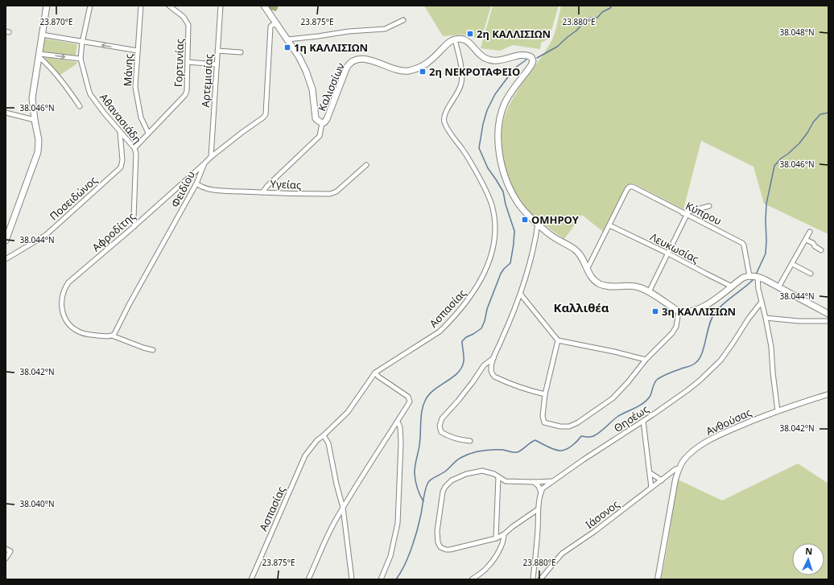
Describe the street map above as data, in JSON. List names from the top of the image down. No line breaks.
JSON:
{"streets":{"main road":["Καλισσίων"],"street":["Γορτυνίας","Μάνης","Αρτεμισίας","Αθανασιάδη","Υγείας","Φειδίου","Ποσειδώνος","Κύπρου","Αφροδίτης","Λευκωσίας","Ασπασίας","Θησέως","Ανθούσας","Ιάσονος"]},"crossings":[["Γορτυνίας","Μάνης"],["Γορτυνίας","Αθανασιάδη"],["Αρτεμισίας","Φειδίου"],["Καλισσίων","Φειδίου"],["Καλισσίων","Ασπασίας"],["Αθανασιάδη","Ποσειδώνος"],["Αθανασιάδη","Αφροδίτης"],["Υγείας","Φειδίου"],["Φειδίου","Αφροδίτης"],["Κύπρου","Λευκωσίας"],["Ανθούσας","Ιάσονος"]],"districts":["Καλλιθέα"],"places":{"transit":["2η ΚΑΛΛΙΣΙΩΝ","1η ΚΑΛΛΙΣΙΩΝ","2η ΝΕΚΡΟΤΑΦΕΙΟ","ΟΜΗΡΟΥ","3η ΚΑΛΛΙΣΙΩΝ"]},"north":"top","coordinates":["23.870°E","23.875°E","23.880°E","38.048°N","38.046°N","38.044°N","38.042°N","38.040°N"]}
